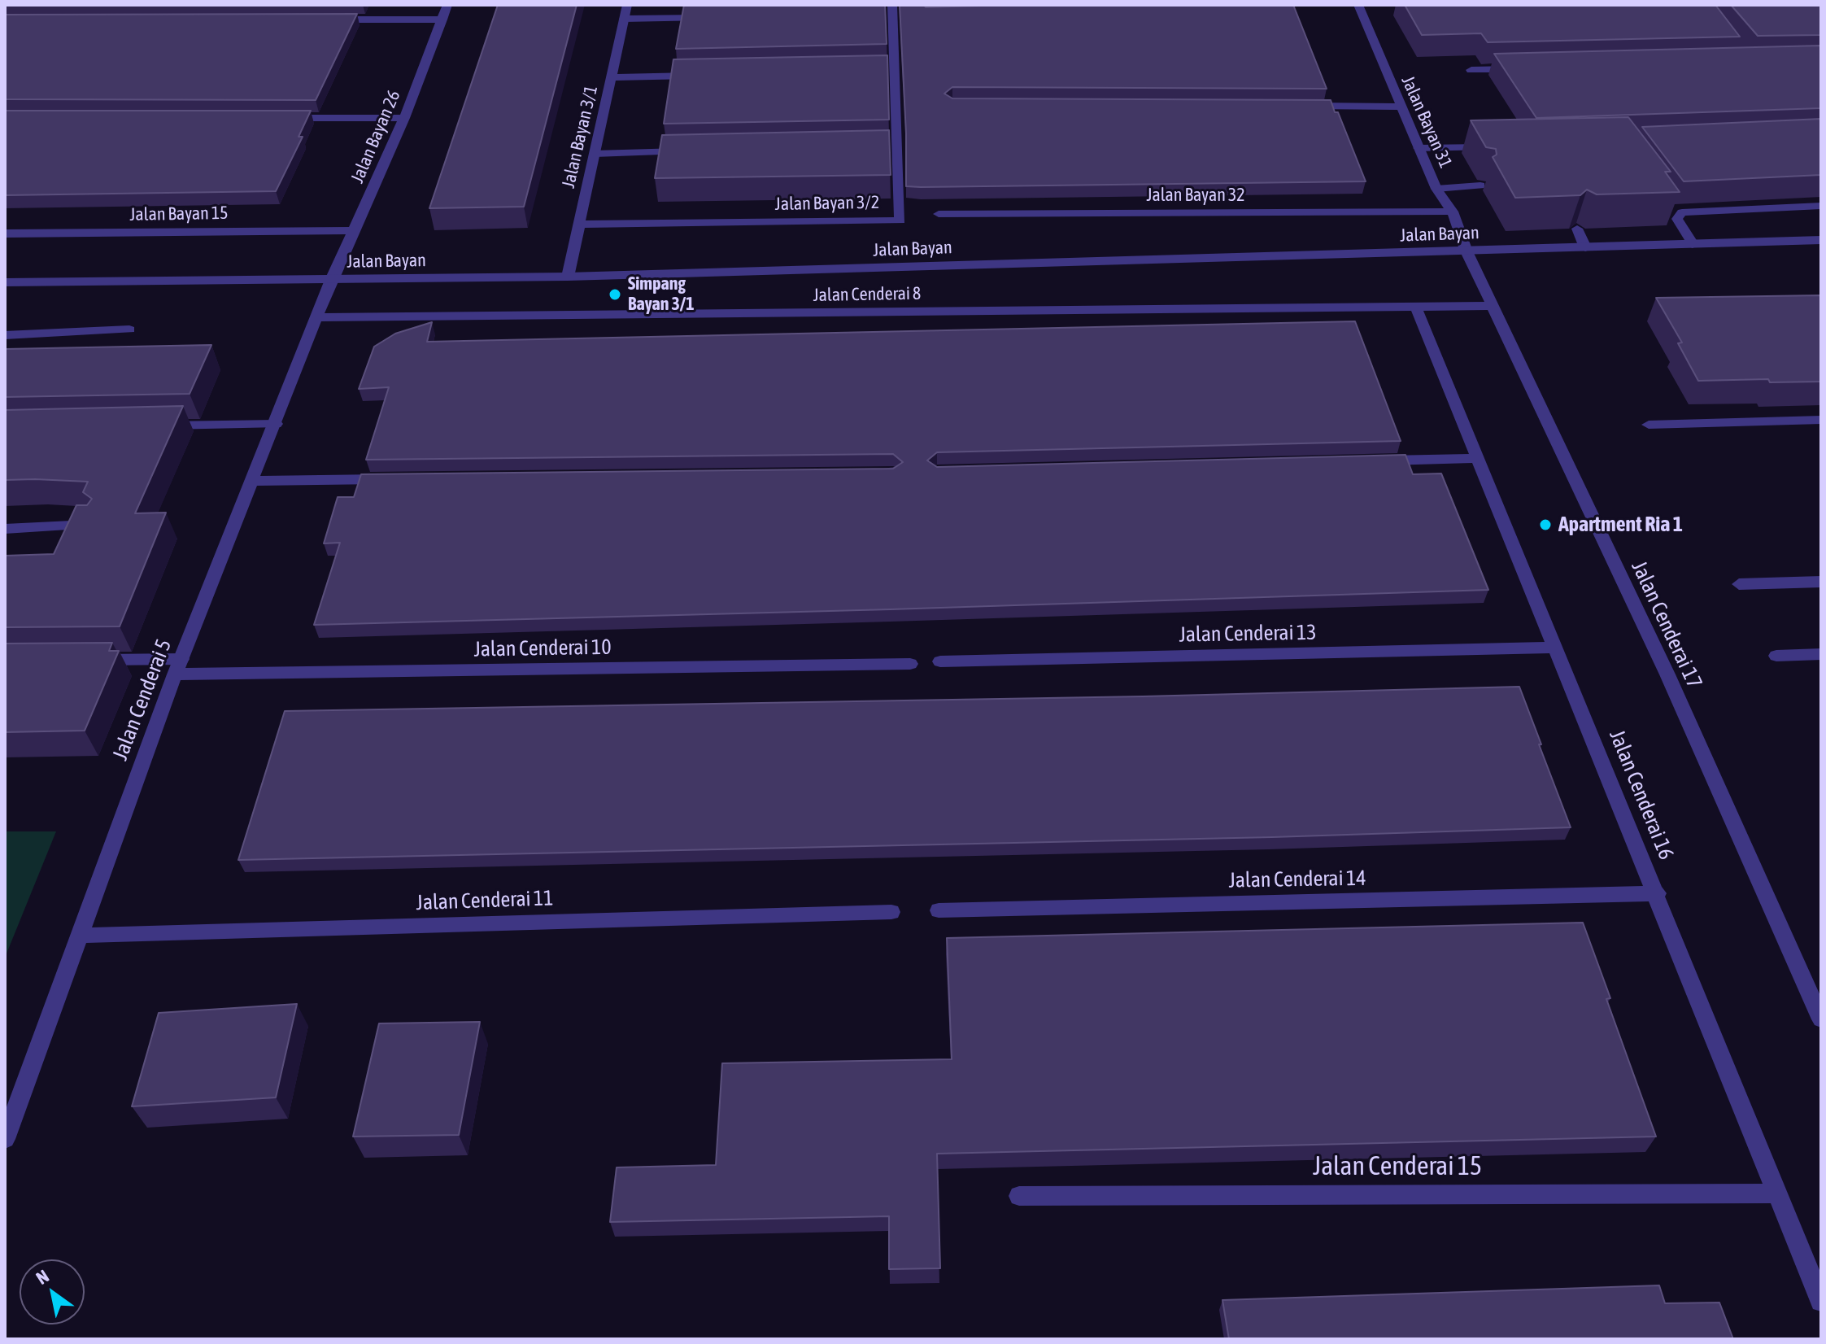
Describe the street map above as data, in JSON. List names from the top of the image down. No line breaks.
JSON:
{"streets":{"street":["Jalan Bayan 31","Jalan Bayan 26","Jalan Bayan 3/1","Jalan Bayan 32","Jalan Bayan 3/2","Jalan Bayan 15","Jalan Bayan","Jalan Cenderai 8","Jalan Cenderai 17","Jalan Cenderai 13","Jalan Cenderai 10","Jalan Cenderai 5","Jalan Cenderai 16","Jalan Cenderai 14","Jalan Cenderai 11","Jalan Cenderai 15"]},"crossings":[["Jalan Bayan 31","Jalan Bayan 32"],["Jalan Bayan 31","Jalan Bayan"],["Jalan Bayan 31","Jalan Cenderai 17"],["Jalan Bayan 26","Jalan Bayan 15"],["Jalan Bayan 26","Jalan Bayan"],["Jalan Bayan 26","Jalan Cenderai 5"],["Jalan Bayan 3/1","Jalan Bayan 3/2"],["Jalan Bayan 3/1","Jalan Bayan"],["Jalan Bayan","Jalan Cenderai 17"],["Jalan Bayan","Jalan Cenderai 5"],["Jalan Cenderai 8","Jalan Cenderai 17"],["Jalan Cenderai 8","Jalan Cenderai 5"],["Jalan Cenderai 8","Jalan Cenderai 16"],["Jalan Cenderai 13","Jalan Cenderai 16"],["Jalan Cenderai 10","Jalan Cenderai 5"],["Jalan Cenderai 5","Jalan Cenderai 11"],["Jalan Cenderai 16","Jalan Cenderai 14"],["Jalan Cenderai 16","Jalan Cenderai 15"]],"places":["Simpang Bayan 3/1","Apartment Ria 1"],"north":"top left"}
